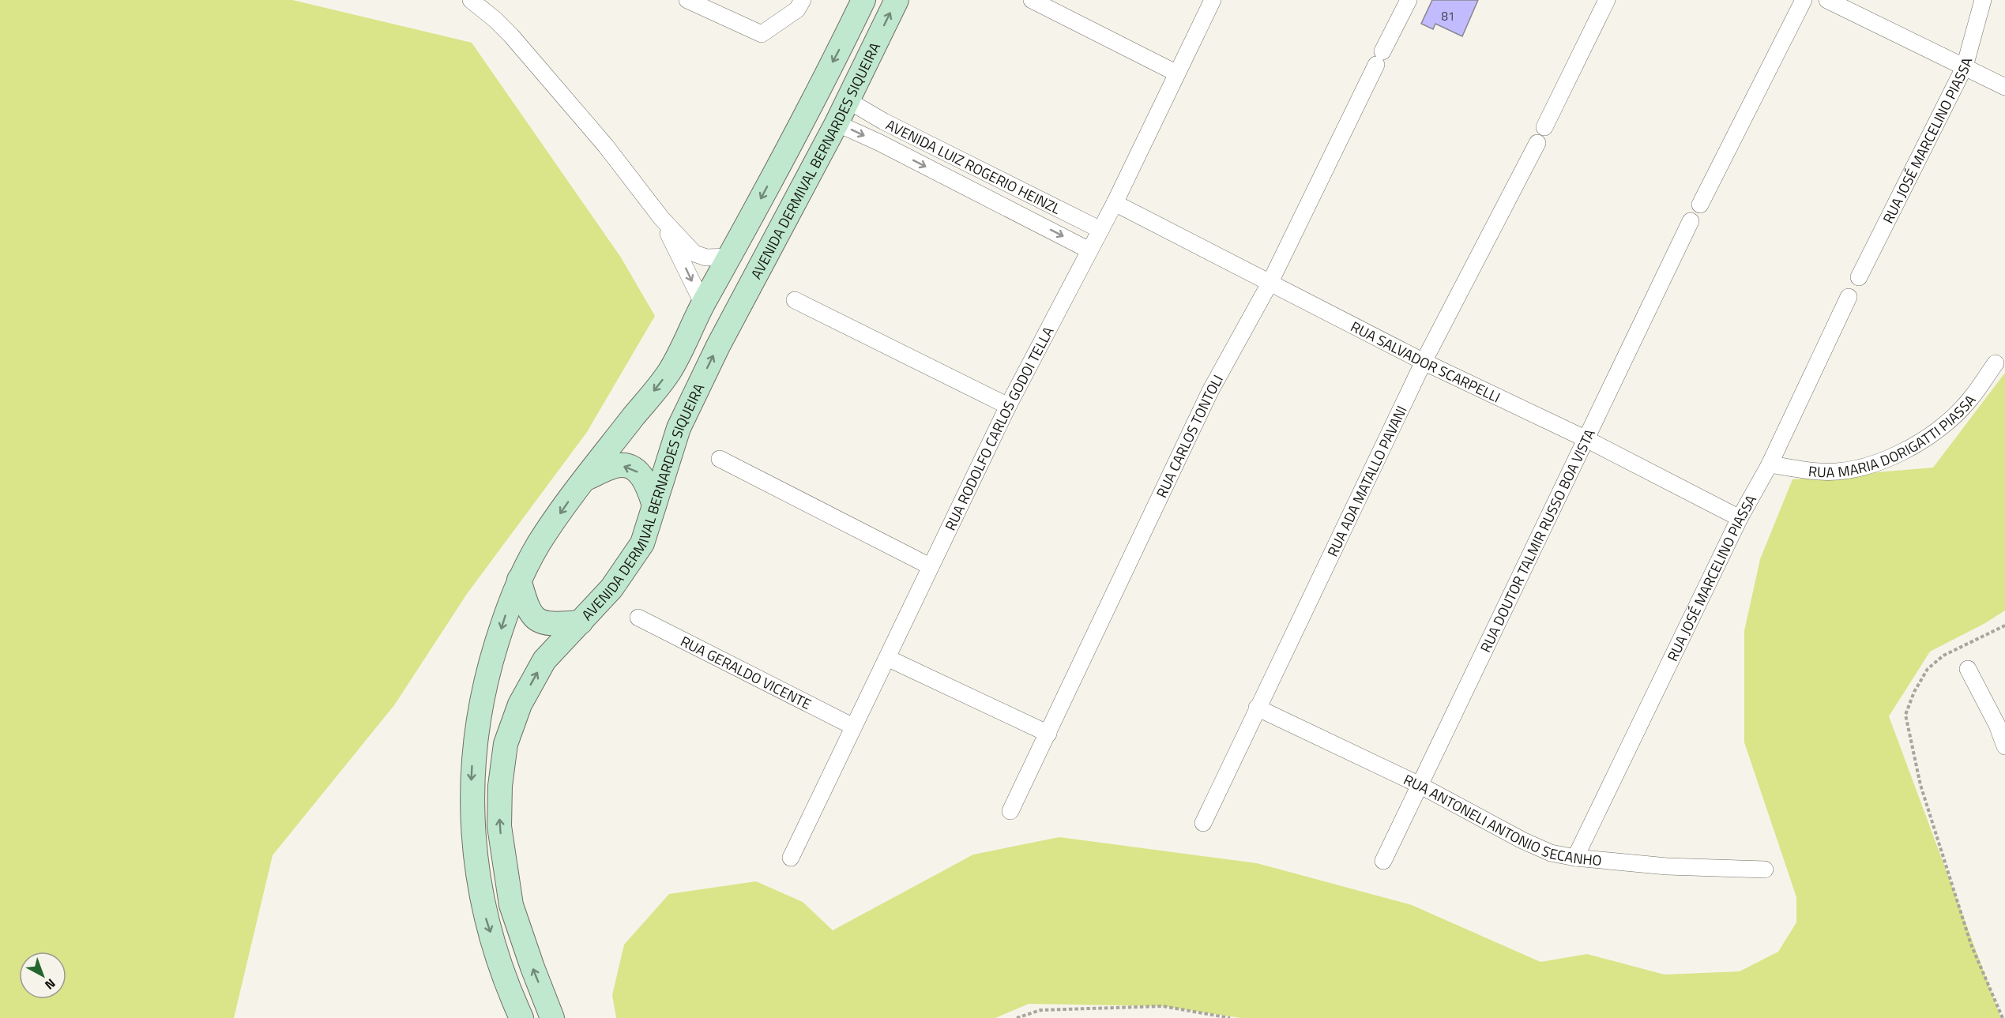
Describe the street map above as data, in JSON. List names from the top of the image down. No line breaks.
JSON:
{"streets":{"main road":["AVENIDA DERMIVAL BERNARDES SIQUEIRA"],"street":["RUA JOSÉ MARCELINO PIASSA","AVENIDA LUIZ ROGERIO HEINZL","RUA SALVADOR SCARPELLI","RUA RODOLFO CARLOS GODOI TELLA","RUA MARIA DORIGATTI PIASSA","RUA CARLOS TONTOLI","RUA ADA MATALLO PAVANI","RUA DOUTOR TALMIR RUSSO BOA VISTA","RUA GERALDO VICENTE","RUA ANTONELI ANTONIO SECANHO"]},"crossings":[["RUA JOSÉ MARCELINO PIASSA","RUA SALVADOR SCARPELLI"],["RUA JOSÉ MARCELINO PIASSA","RUA MARIA DORIGATTI PIASSA"],["RUA JOSÉ MARCELINO PIASSA","RUA ANTONELI ANTONIO SECANHO"],["AVENIDA DERMIVAL BERNARDES SIQUEIRA","AVENIDA LUIZ ROGERIO HEINZL"],["AVENIDA LUIZ ROGERIO HEINZL","RUA RODOLFO CARLOS GODOI TELLA"],["RUA SALVADOR SCARPELLI","RUA RODOLFO CARLOS GODOI TELLA"],["RUA SALVADOR SCARPELLI","RUA CARLOS TONTOLI"],["RUA SALVADOR SCARPELLI","RUA ADA MATALLO PAVANI"],["RUA SALVADOR SCARPELLI","RUA DOUTOR TALMIR RUSSO BOA VISTA"],["RUA RODOLFO CARLOS GODOI TELLA","RUA GERALDO VICENTE"],["RUA ADA MATALLO PAVANI","RUA ANTONELI ANTONIO SECANHO"],["RUA DOUTOR TALMIR RUSSO BOA VISTA","RUA ANTONELI ANTONIO SECANHO"]],"house_numbers":["81"],"north":"bottom right"}
